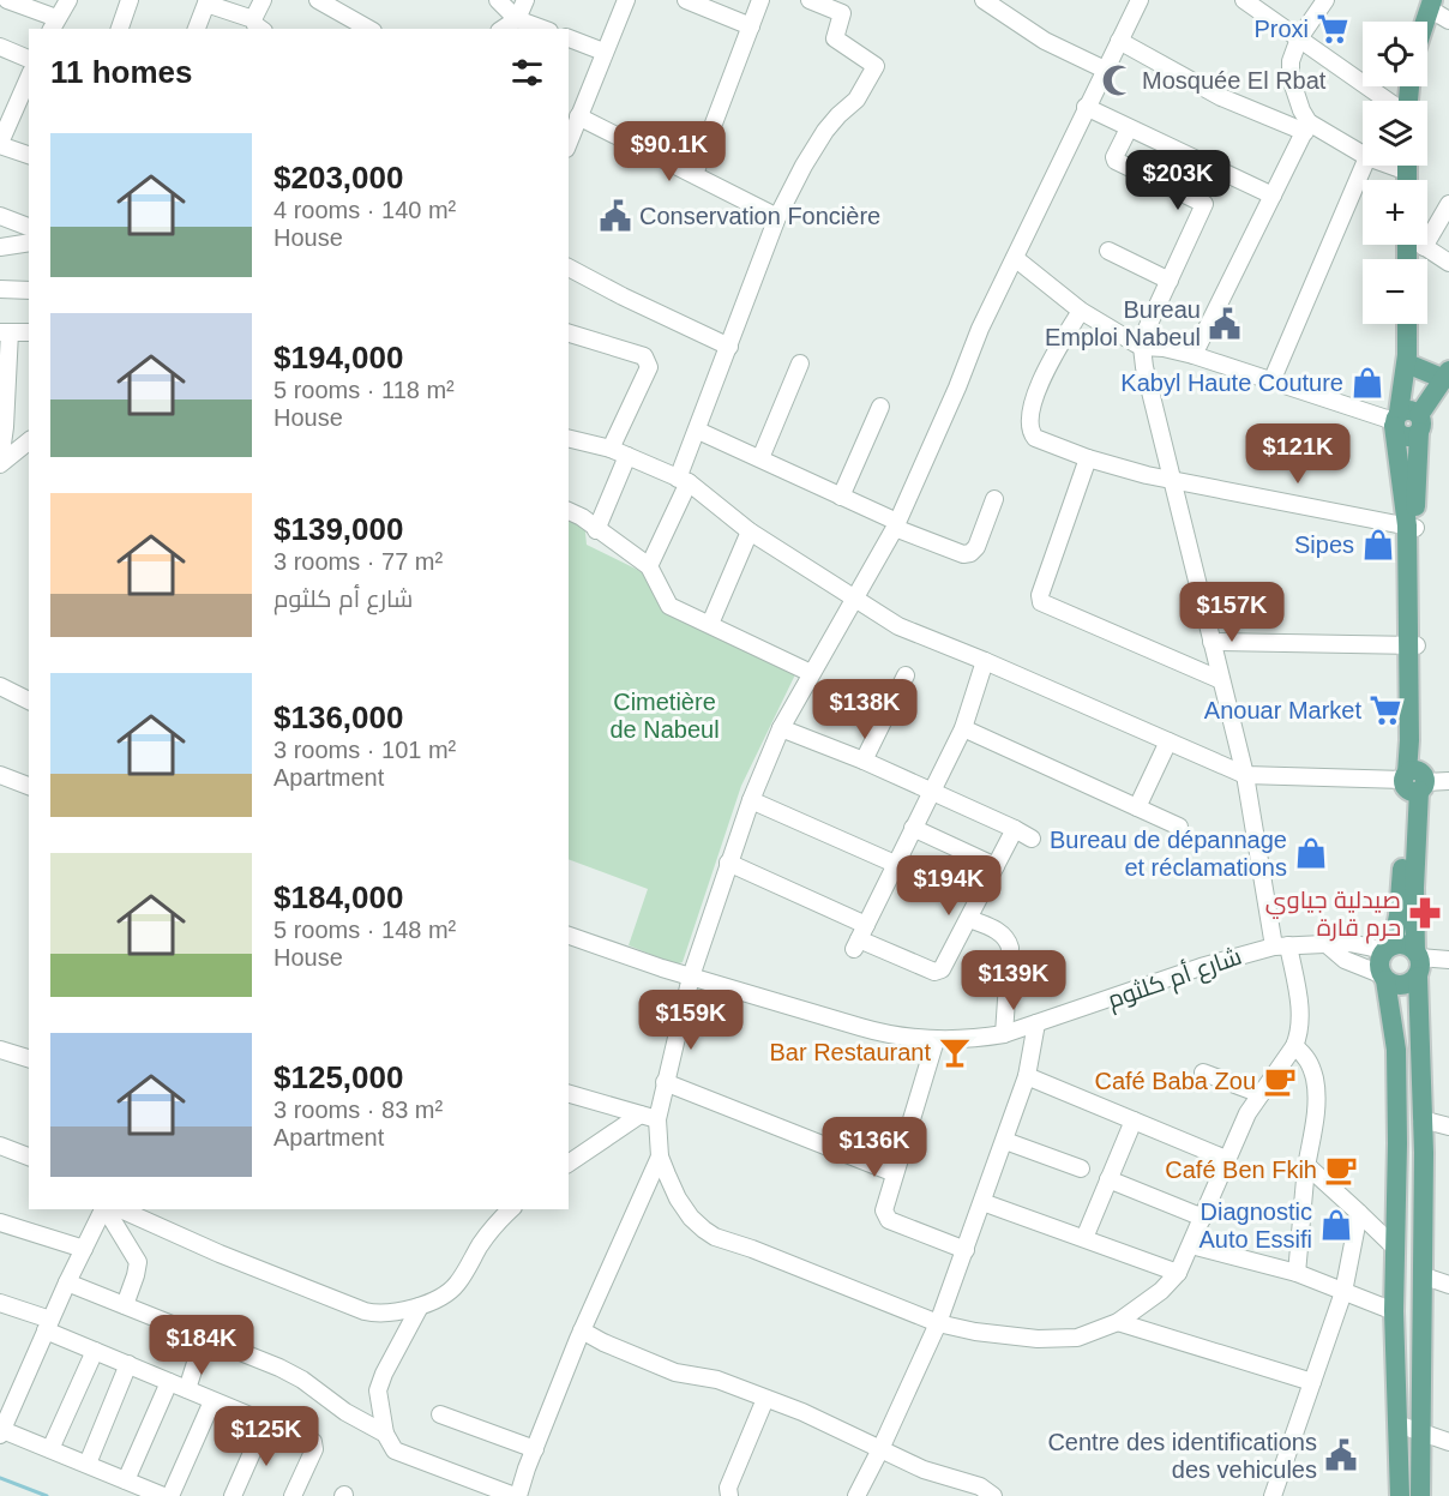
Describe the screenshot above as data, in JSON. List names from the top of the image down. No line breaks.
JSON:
{"streets":{"street":["شارع أم كلثوم"]},"parks":["Cimetière de Nabeul"],"places":{"supermarket":["Proxi","Anouar Market"],"mosque":["Mosquée El Rbat"],"public building":["Conservation Foncière","Bureau Emploi Nabeul","Centre des identifications des vehicules"],"shop":["Kabyl Haute Couture","Sipes","Bureau de dépannage et réclamations","Diagnostic Auto Essifi"],"pharmacy":["صيدلية جياوي حرم قارة"],"bar":["Bar Restaurant"],"cafe":["Café Baba Zou","Café Ben Fkih"]},"page":{"map_buttons":["+","−"],"heading":"11 homes","list":[{"name":"$203,000","note":"4 rooms · 140 m² · House"},{"name":"$194,000","note":"5 rooms · 118 m² · House"},{"name":"$139,000","note":"3 rooms · 77 m² · شارع أم كلثوم"},{"name":"$136,000","note":"3 rooms · 101 m² · Apartment"},{"name":"$184,000","note":"5 rooms · 148 m² · House"},{"name":"$125,000","note":"3 rooms · 83 m² · Apartment"}],"price":["$90.1K","$203K","$121K","$157K","$138K","$194K","$139K","$159K","$136K","$184K","$125K"]}}
